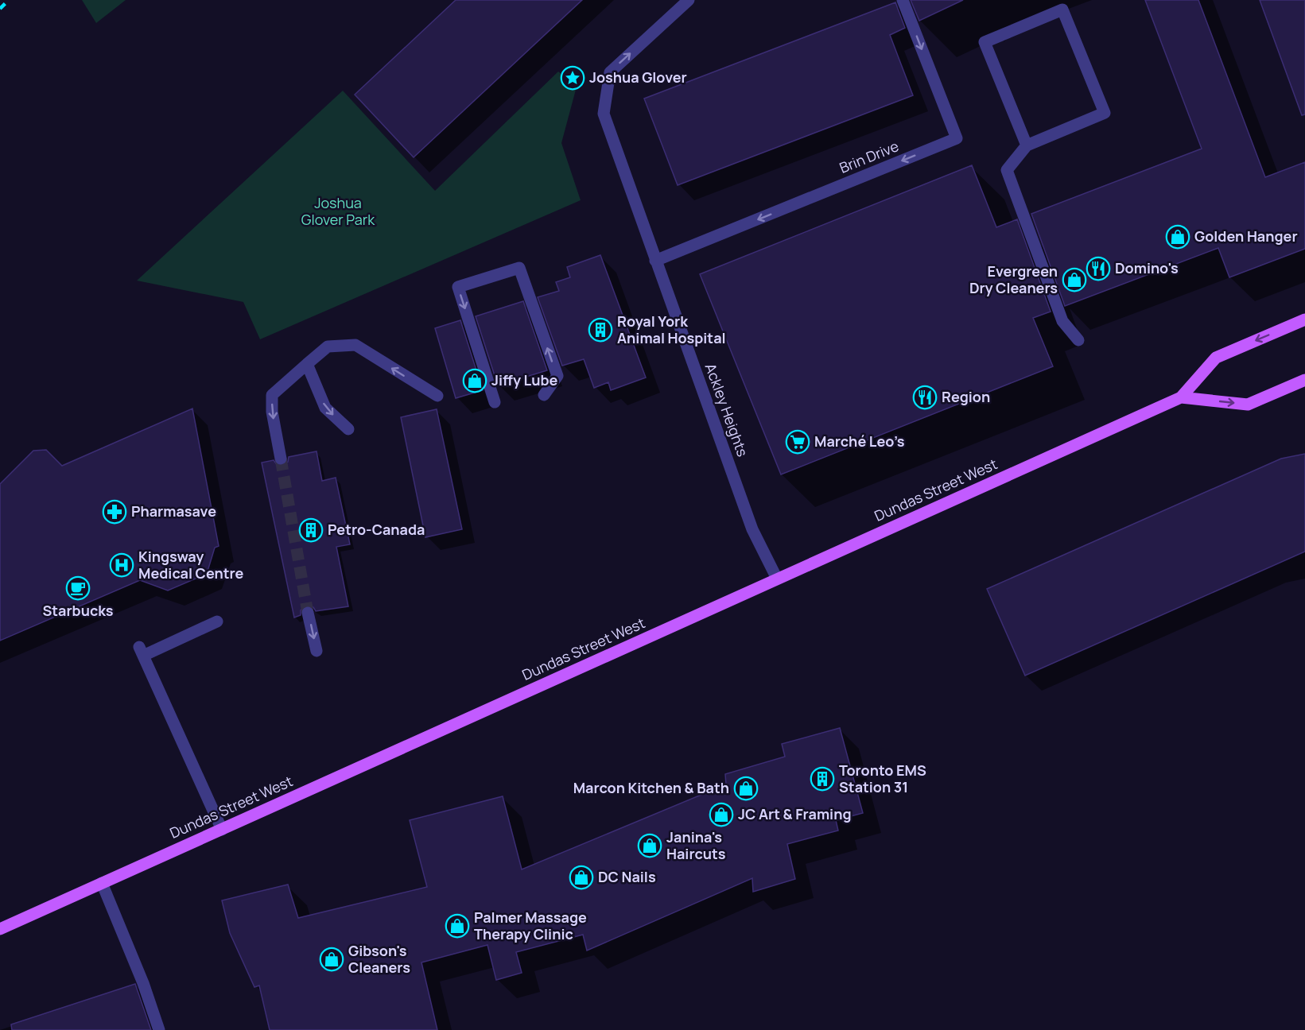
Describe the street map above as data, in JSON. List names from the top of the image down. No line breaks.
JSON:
{"streets":{"main road":["Dundas Street West"],"lane":["Brin Drive","Ackley Heights"]},"crossings":[["Brin Drive","Ackley Heights"],["Ackley Heights","Dundas Street West"]],"one_way":["Ackley Heights"],"parks":["Joshua Glover Park"],"places":{"place":["Joshua Glover"],"shop":["Golden Hanger","Evergreen Dry Cleaners","Jiffy Lube","Marcon Kitchen & Bath","JC Art & Framing","Janina's Haircuts","DC Nails","Palmer Massage Therapy Clinic","Gibson's Cleaners"],"restaurant":["Domino's","Region"],"building":["Royal York Animal Hospital","Petro-Canada","Toronto EMS Station 31"],"supermarket":["Marché Leo’s"],"pharmacy":["Pharmasave"],"hospital":["Kingsway Medical Centre"],"cafe":["Starbucks"]}}
